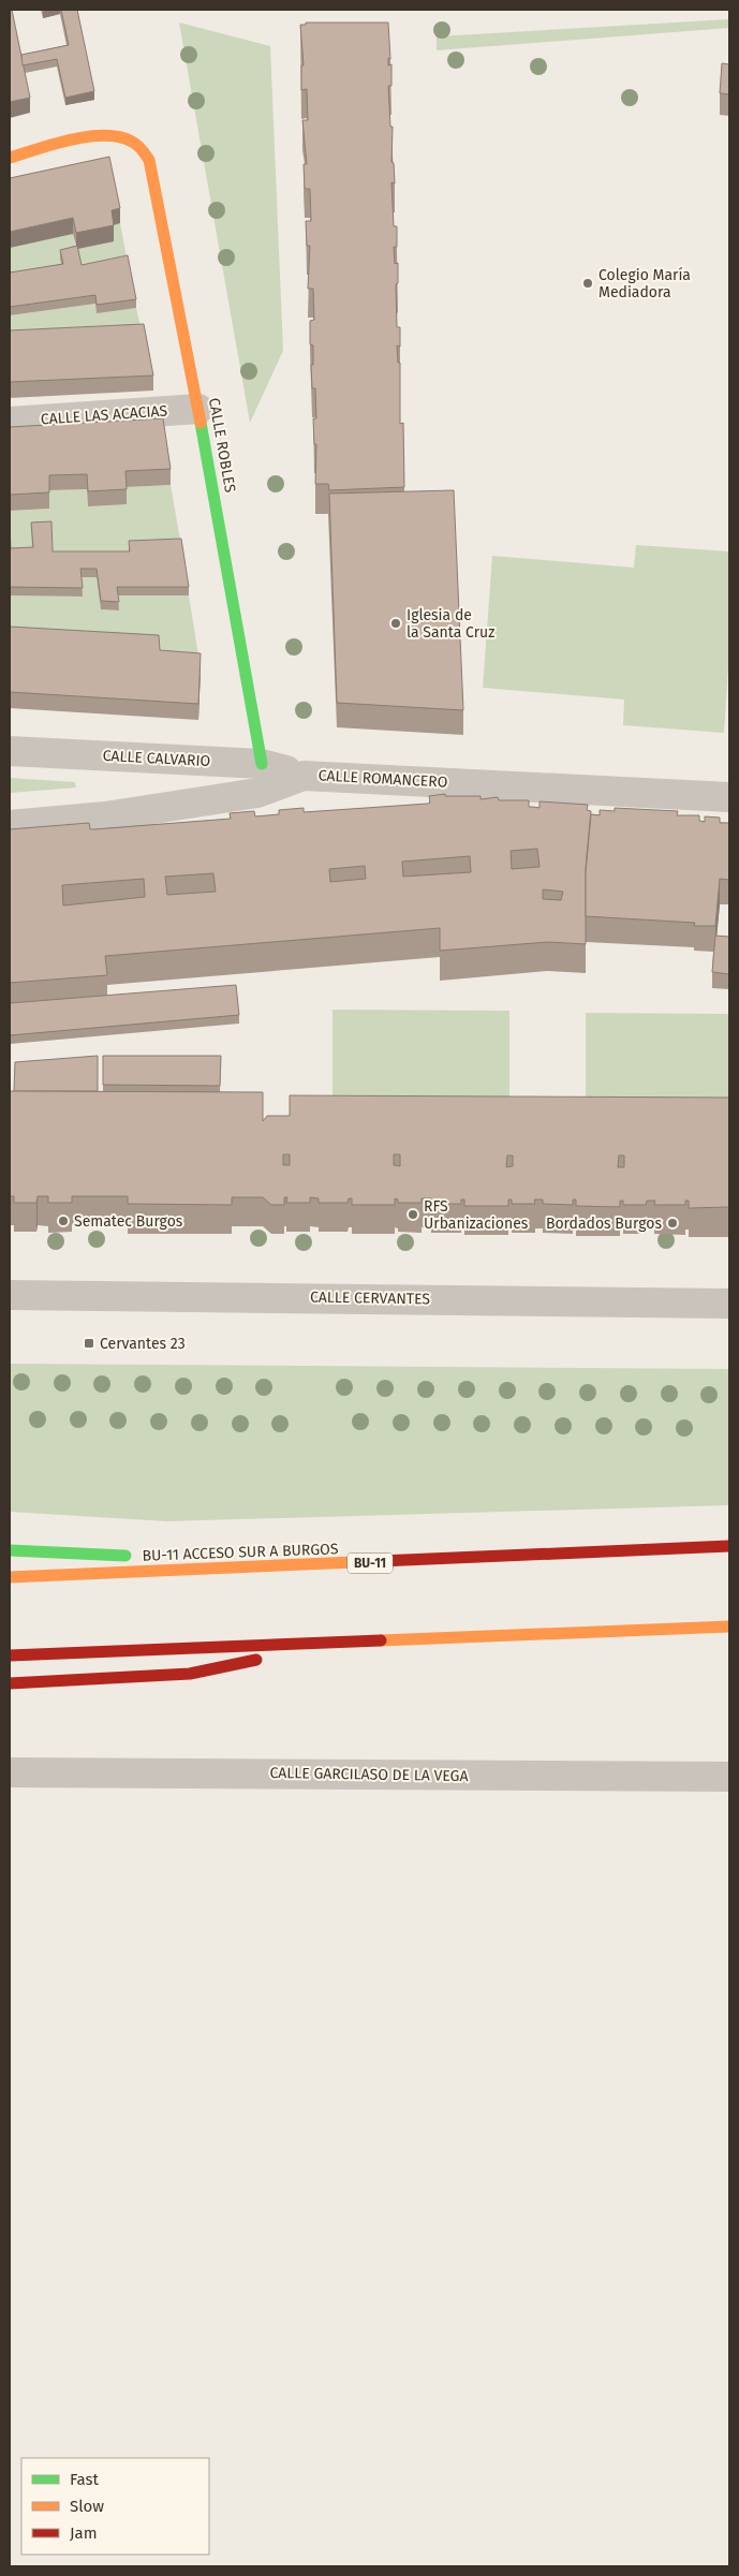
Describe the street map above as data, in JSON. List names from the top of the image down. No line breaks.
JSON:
{"streets":{"main road":["CALLE ROBLES","BU-11 ACCESO SUR A BURGOS","BU-11"],"street":["CALLE LAS ACACIAS","CALLE CALVARIO","CALLE ROMANCERO","CALLE CERVANTES","CALLE GARCILASO DE LA VEGA"]},"crossings":[["CALLE LAS ACACIAS","CALLE ROBLES"],["CALLE ROBLES","CALLE CALVARIO"],["CALLE CALVARIO","CALLE ROMANCERO"]],"places":{"other":["Colegio María Mediadora","Iglesia de la Santa Cruz","RFS Urbanizaciones","Sematec Burgos","Bordados Burgos"],"transit":["Cervantes 23"]},"legend":["Fast","Slow","Jam"]}
